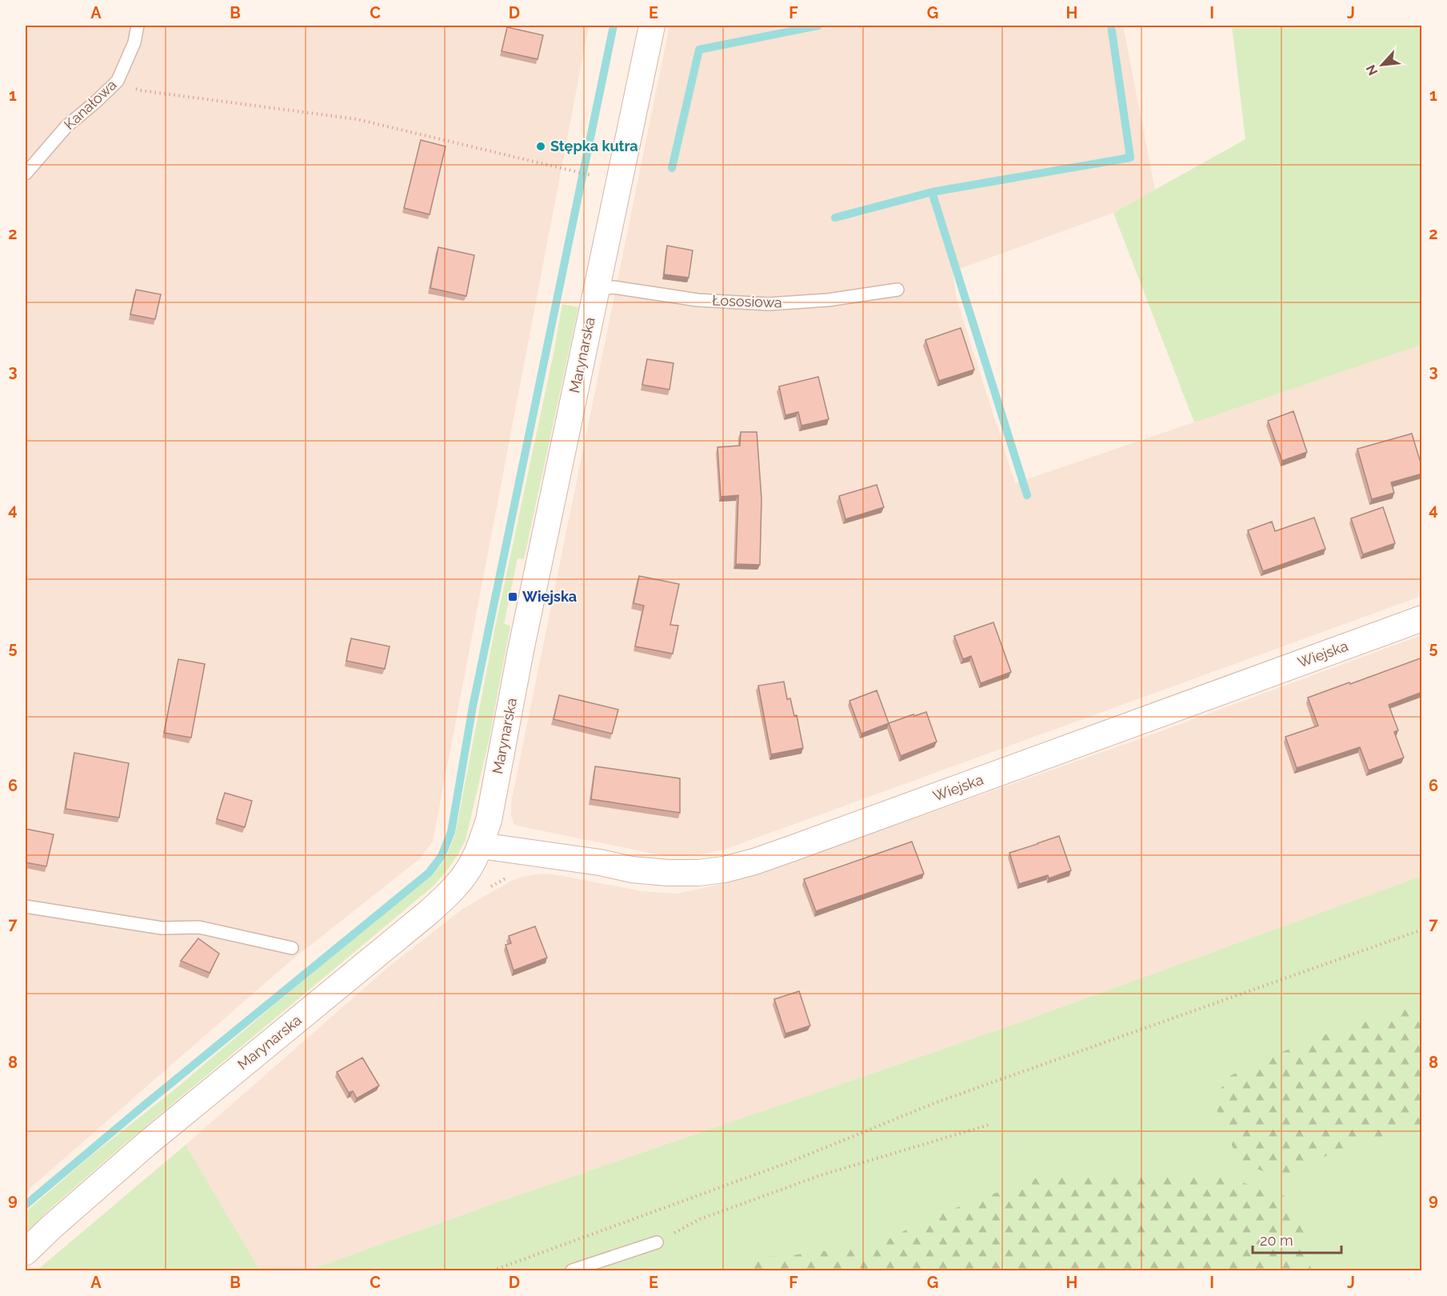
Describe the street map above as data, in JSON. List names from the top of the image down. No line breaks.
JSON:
{"streets":{"street":["Marynarska","Wiejska"],"lane":["Kanałowa","Łososiowa"]},"crossings":[["Łososiowa","Marynarska"],["Marynarska","Wiejska"]],"places":{"other":["Stępka kutra"],"transit":["Wiejska"]},"scale_bar":"20 m","north":"bottom left","grid":{"columns":["A","B","C","D","E","F","G","H","I","J"],"rows":["1","2","3","4","5","6","7","8","9"]}}
